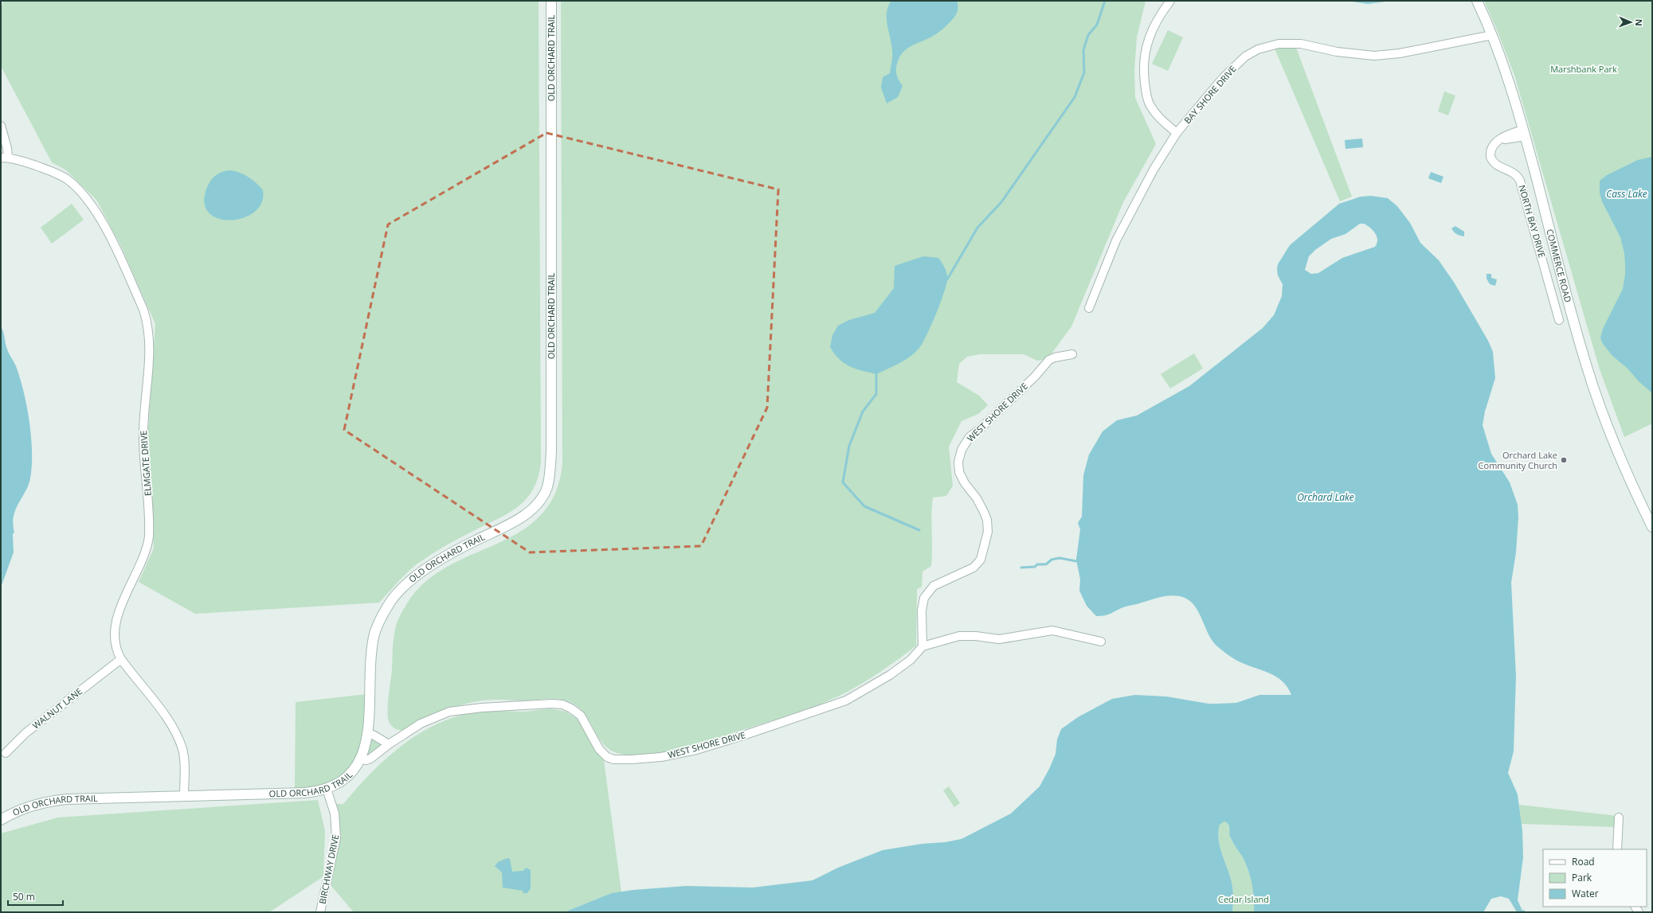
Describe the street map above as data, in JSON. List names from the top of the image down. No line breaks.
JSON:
{"streets":{"street":["OLD ORCHARD TRAIL","BAY SHORE DRIVE","NORTH BAY DRIVE","COMMERCE ROAD","WEST SHORE DRIVE","ELMGATE DRIVE","WALNUT LANE","BIRCHWAY DRIVE"]},"crossings":[["OLD ORCHARD TRAIL","WEST SHORE DRIVE"],["OLD ORCHARD TRAIL","ELMGATE DRIVE"],["OLD ORCHARD TRAIL","BIRCHWAY DRIVE"],["BAY SHORE DRIVE","COMMERCE ROAD"],["NORTH BAY DRIVE","COMMERCE ROAD"],["ELMGATE DRIVE","WALNUT LANE"]],"water":["Cass Lake","Orchard Lake"],"parks":["Marshbank Park","Cedar Island"],"places":["Orchard Lake Community Church"],"legend":["Road","Park","Water"],"scale_bar":"50 m","north":"right"}
